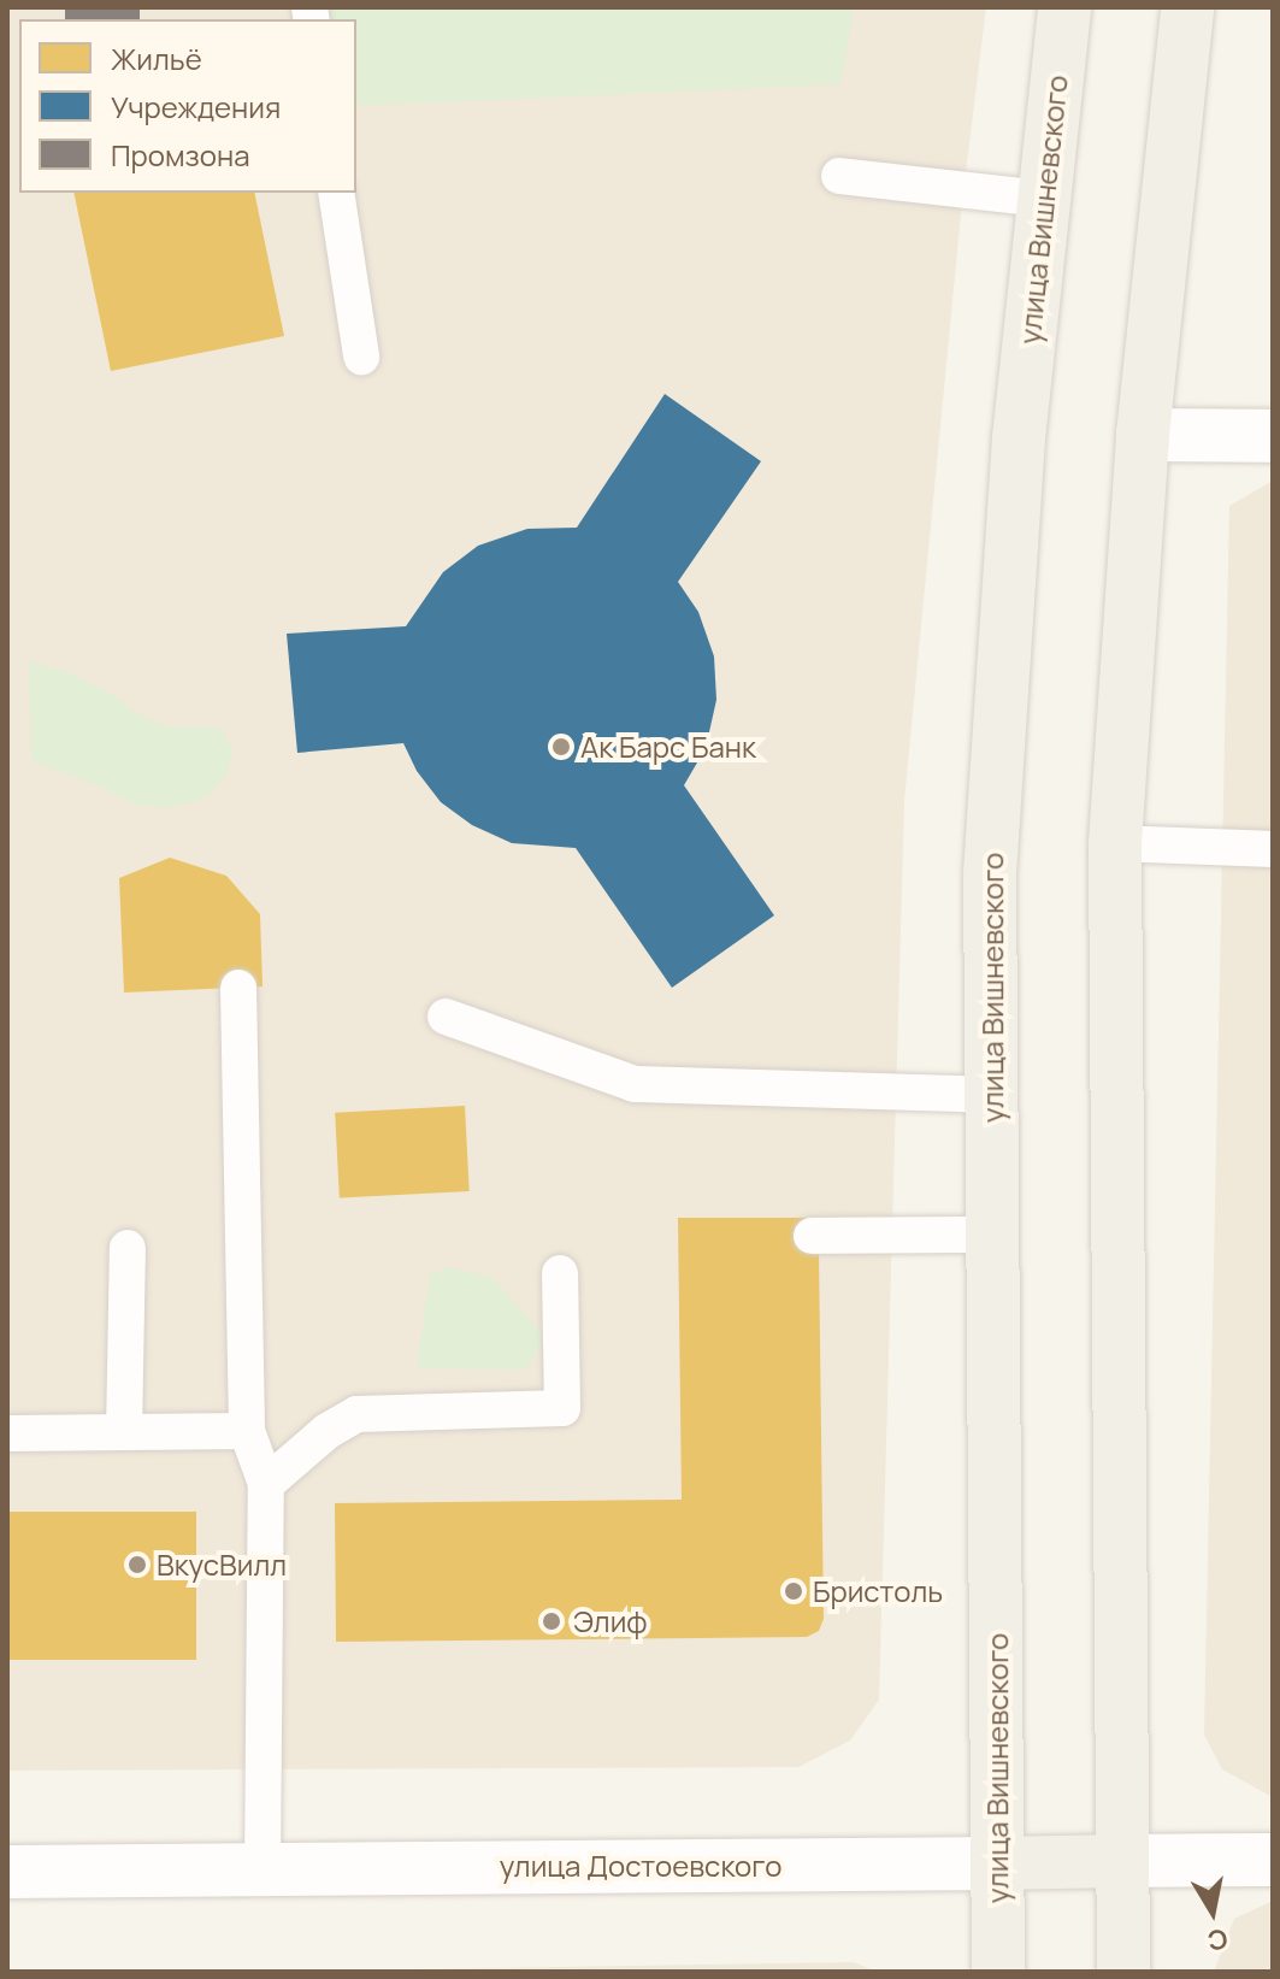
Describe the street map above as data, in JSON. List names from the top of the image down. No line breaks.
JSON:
{"streets":{"main road":["улица Вишневского","улица Достоевского"]},"crossings":[["улица Вишневского","улица Достоевского"]],"places":["Ак Барс Банк","ВкусВилл","Бристоль","Элиф"],"legend":["Жильё","Учреждения","Промзона"],"north":"bottom"}
